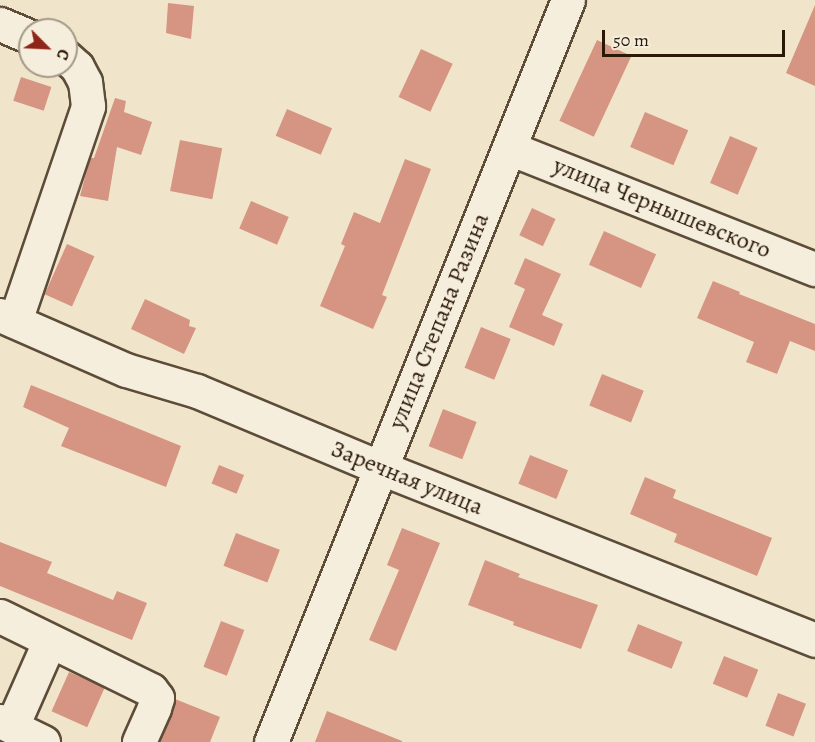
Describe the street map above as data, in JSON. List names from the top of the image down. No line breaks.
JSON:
{"streets":{"street":["улица Чернышевского","улица Степана Разина","Заречная улица"]},"crossings":[["улица Чернышевского","улица Степана Разина"],["улица Степана Разина","Заречная улица"]],"scale_bar":"50 m","north":"bottom right"}
